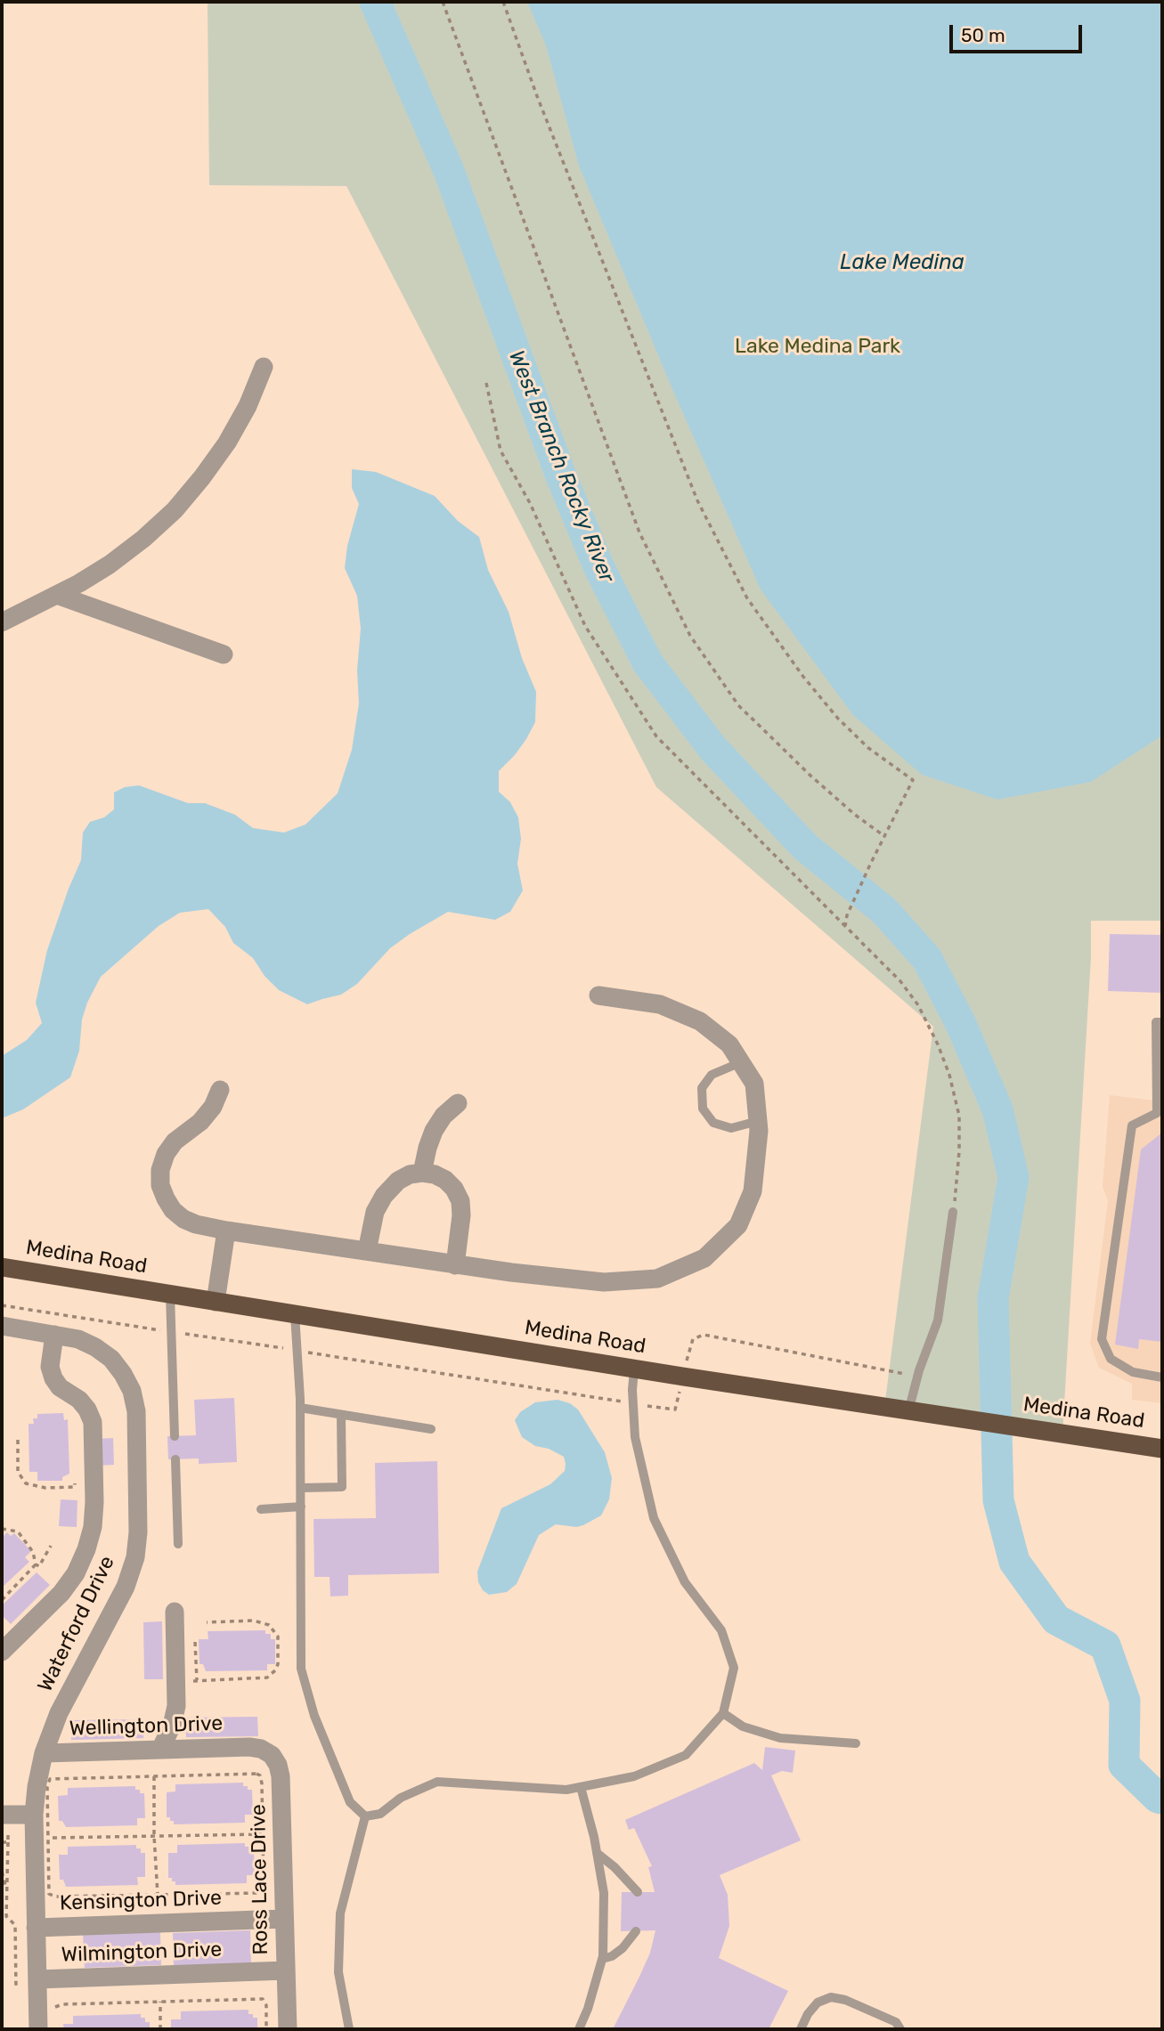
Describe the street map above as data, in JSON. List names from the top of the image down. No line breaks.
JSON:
{"streets":{"highway":["Medina Road"],"street":["Waterford Drive","Wellington Drive","Ross Lace Drive","Kensington Drive","Wilmington Drive"]},"crossings":[["Waterford Drive","Wellington Drive"],["Waterford Drive","Kensington Drive"],["Waterford Drive","Wilmington Drive"],["Wellington Drive","Ross Lace Drive"],["Ross Lace Drive","Kensington Drive"],["Ross Lace Drive","Wilmington Drive"]],"water":["Lake Medina","West Branch Rocky River"],"parks":["Lake Medina Park"],"scale_bar":"50 m"}
